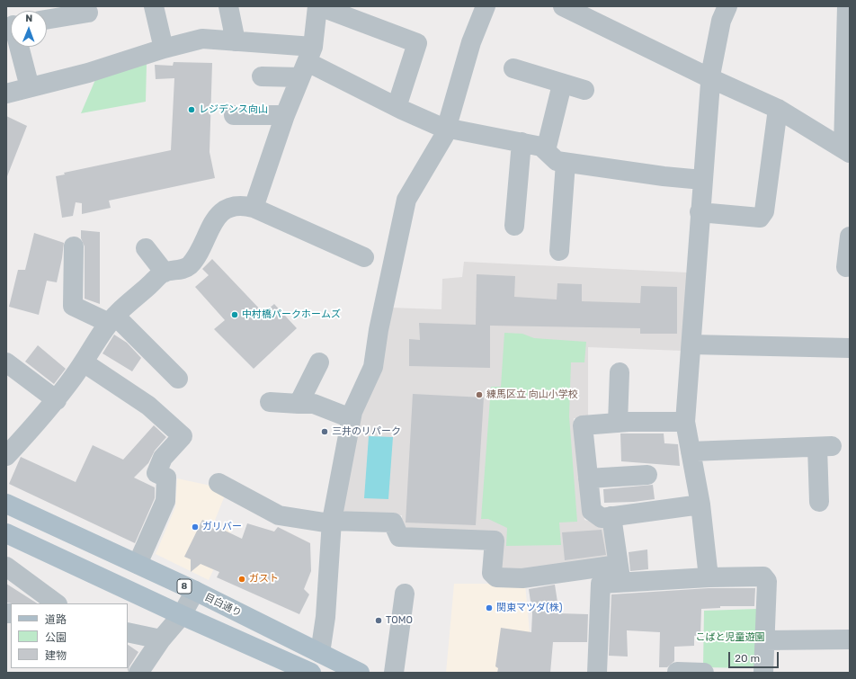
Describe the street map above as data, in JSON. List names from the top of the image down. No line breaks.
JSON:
{"streets":{"main road":["8","目白通り"]},"parks":["こばと児童遊園"],"places":["レジデンス向山","中村橋パークホームズ","練馬区立 向山小学校","三井のリパーク","ガリバー","ガスト","関東マツダ(株)","TOMO"],"legend":["道路","公園","建物"],"scale_bar":"20 m","north":"top"}
